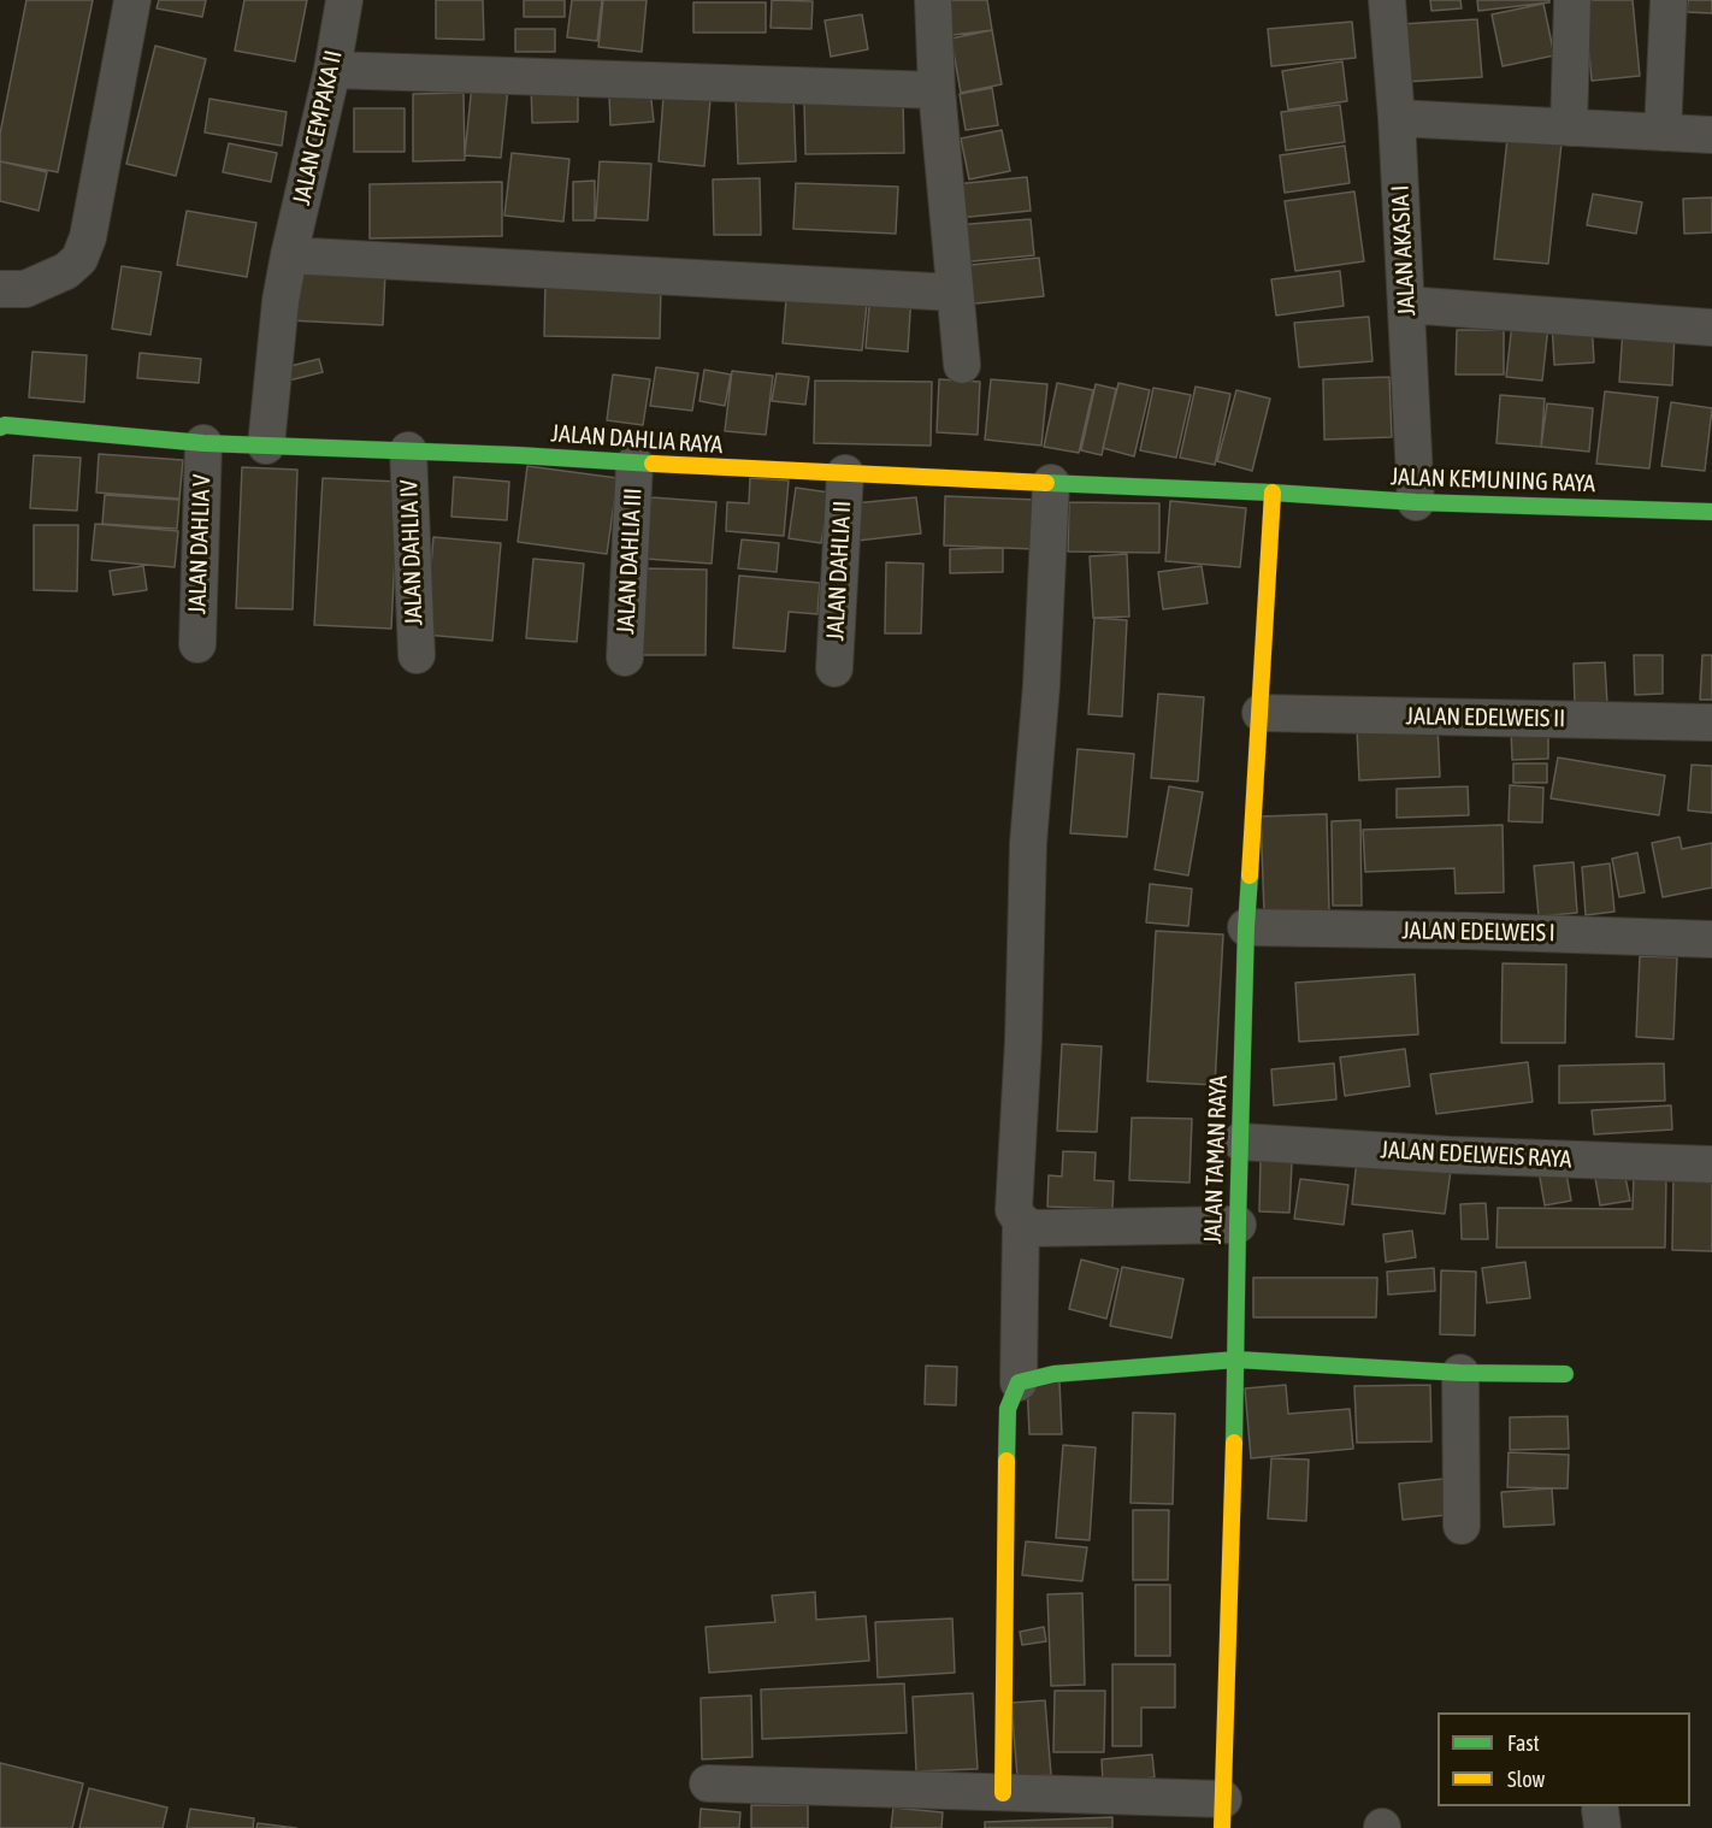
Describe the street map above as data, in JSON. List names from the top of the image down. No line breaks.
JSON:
{"streets":{"street":["JALAN CEMPAKA II","JALAN AKASIA I","JALAN DAHLIA RAYA","JALAN KEMUNING RAYA","JALAN DAHLIA V","JALAN DAHLIA IV","JALAN DAHLIA III","JALAN DAHLIA II","JALAN EDELWEIS II","JALAN EDELWEIS I","JALAN EDELWEIS RAYA","JALAN TAMAN RAYA"]},"crossings":[["JALAN CEMPAKA II","JALAN DAHLIA RAYA"],["JALAN AKASIA I","JALAN KEMUNING RAYA"],["JALAN DAHLIA RAYA","JALAN KEMUNING RAYA"],["JALAN DAHLIA RAYA","JALAN DAHLIA V"],["JALAN DAHLIA RAYA","JALAN DAHLIA IV"],["JALAN DAHLIA RAYA","JALAN DAHLIA III"],["JALAN DAHLIA RAYA","JALAN DAHLIA II"],["JALAN DAHLIA RAYA","JALAN TAMAN RAYA"],["JALAN KEMUNING RAYA","JALAN TAMAN RAYA"],["JALAN EDELWEIS II","JALAN TAMAN RAYA"],["JALAN EDELWEIS I","JALAN TAMAN RAYA"],["JALAN EDELWEIS RAYA","JALAN TAMAN RAYA"]],"legend":["Fast","Slow"]}
